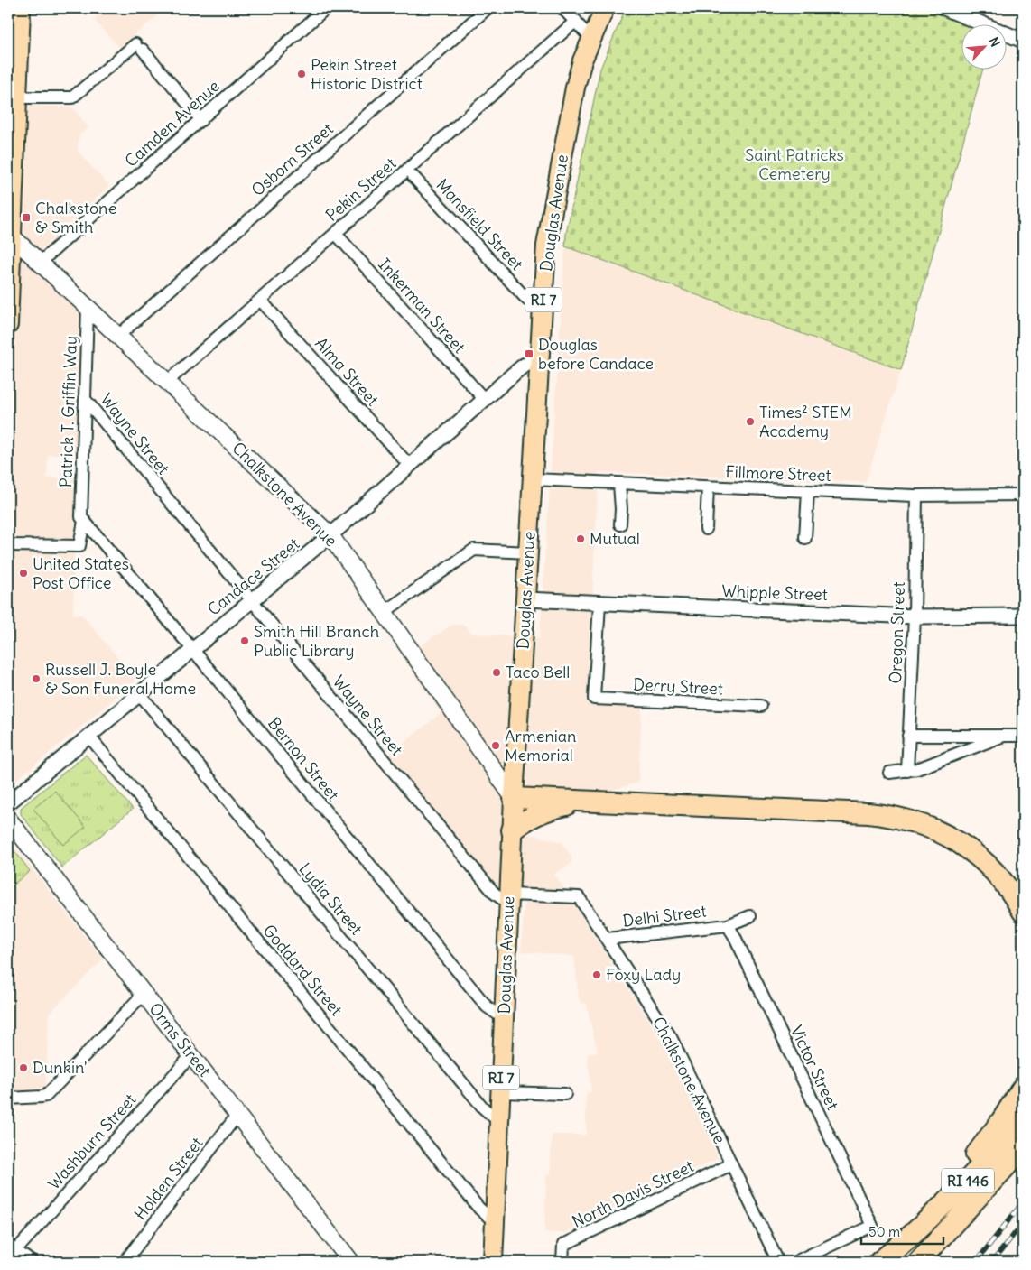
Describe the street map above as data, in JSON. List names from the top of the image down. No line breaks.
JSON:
{"streets":{"highway":["RI 146"],"main road":["Douglas Avenue","RI 7","Chalkstone Avenue","Orms Street"],"street":["Camden Avenue","Osborn Street","Pekin Street","Mansfield Street","Inkerman Street","Alma Street","Patrick T. Griffin Way","Wayne Street","Fillmore Street","Candace Street","Whipple Street","Oregon Street","Derry Street","Bernon Street","Lydia Street","Delhi Street","Goddard Street","Victor Street","Washburn Street","Holden Street","North Davis Street"]},"crossings":[["Camden Avenue","Chalkstone Avenue"],["Osborn Street","Chalkstone Avenue"],["Pekin Street","Inkerman Street"],["Pekin Street","Alma Street"],["Pekin Street","Chalkstone Avenue"],["Douglas Avenue","Mansfield Street"],["Douglas Avenue","Wayne Street"],["Douglas Avenue","Fillmore Street"],["Douglas Avenue","Chalkstone Avenue"],["Douglas Avenue","Candace Street"],["Douglas Avenue","Whipple Street"],["Douglas Avenue","Bernon Street"],["Douglas Avenue","Lydia Street"],["Douglas Avenue","Goddard Street"],["Inkerman Street","Candace Street"],["Alma Street","Candace Street"],["Patrick T. Griffin Way","Wayne Street"],["Patrick T. Griffin Way","Chalkstone Avenue"],["Patrick T. Griffin Way","Bernon Street"],["Wayne Street","Chalkstone Avenue"],["Wayne Street","Candace Street"],["Fillmore Street","Oregon Street"],["Chalkstone Avenue","Candace Street"],["Chalkstone Avenue","Delhi Street"],["Chalkstone Avenue","North Davis Street"],["Candace Street","Bernon Street"],["Candace Street","Lydia Street"],["Candace Street","Goddard Street"],["Whipple Street","Oregon Street"],["Whipple Street","Derry Street"],["Delhi Street","Victor Street"],["Orms Street","Washburn Street"],["Orms Street","Holden Street"]],"parks":["Saint Patricks Cemetery"],"places":{"other":["Pekin Street Historic District","Times² STEM Academy","Mutual","United States Post Office","Smith Hill Branch Public Library","Taco Bell","Russell J. Boyle & Son Funeral Home","Armenian Memorial","Foxy Lady","Dunkin'"],"transit":["Chalkstone & Smith","Douglas before Candace"]},"scale_bar":"50 m","north":"top right"}
